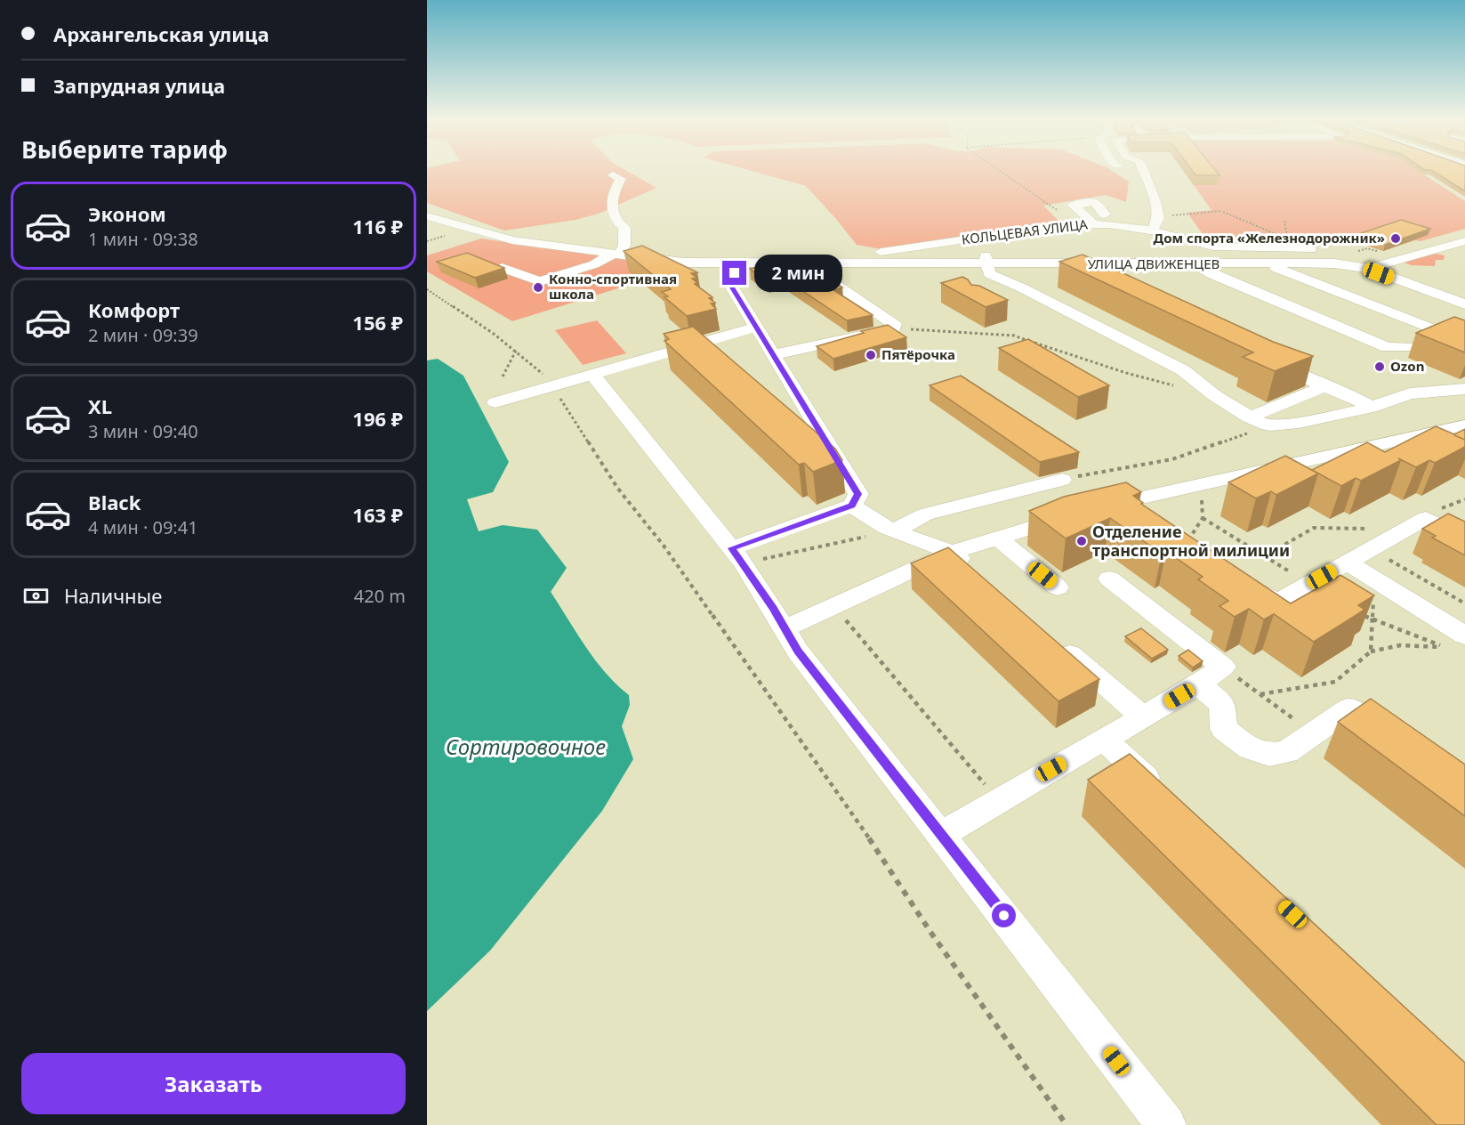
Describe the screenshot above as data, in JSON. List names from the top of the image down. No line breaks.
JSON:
{"streets":{"street":["КОЛЬЦЕВАЯ УЛИЦА","УЛИЦА ДВИЖЕНЦЕВ"]},"crossings":[["КОЛЬЦЕВАЯ УЛИЦА","УЛИЦА ДВИЖЕНЦЕВ"]],"water":["Сортировочное"],"places":["Дом спорта «Железнодорожник»","Конно-спортивная школа","Пятёрочка","Ozon","Отделение транспортной милиции"],"page":{"banner":["Архангельская улица","Запрудная улица"],"heading":"Выберите тариф","list":[{"name":"Эконом","note":"1 мин · 09:38","value":"116 ₽"},{"name":"Комфорт","note":"2 мин · 09:39","value":"156 ₽"},{"name":"XL","note":"3 мин · 09:40","value":"196 ₽"},{"name":"Black","note":"4 мин · 09:41","value":"163 ₽"}],"bubble":"2 мин","pay":["Наличные","420 m"],"buttons":"Заказать"}}
